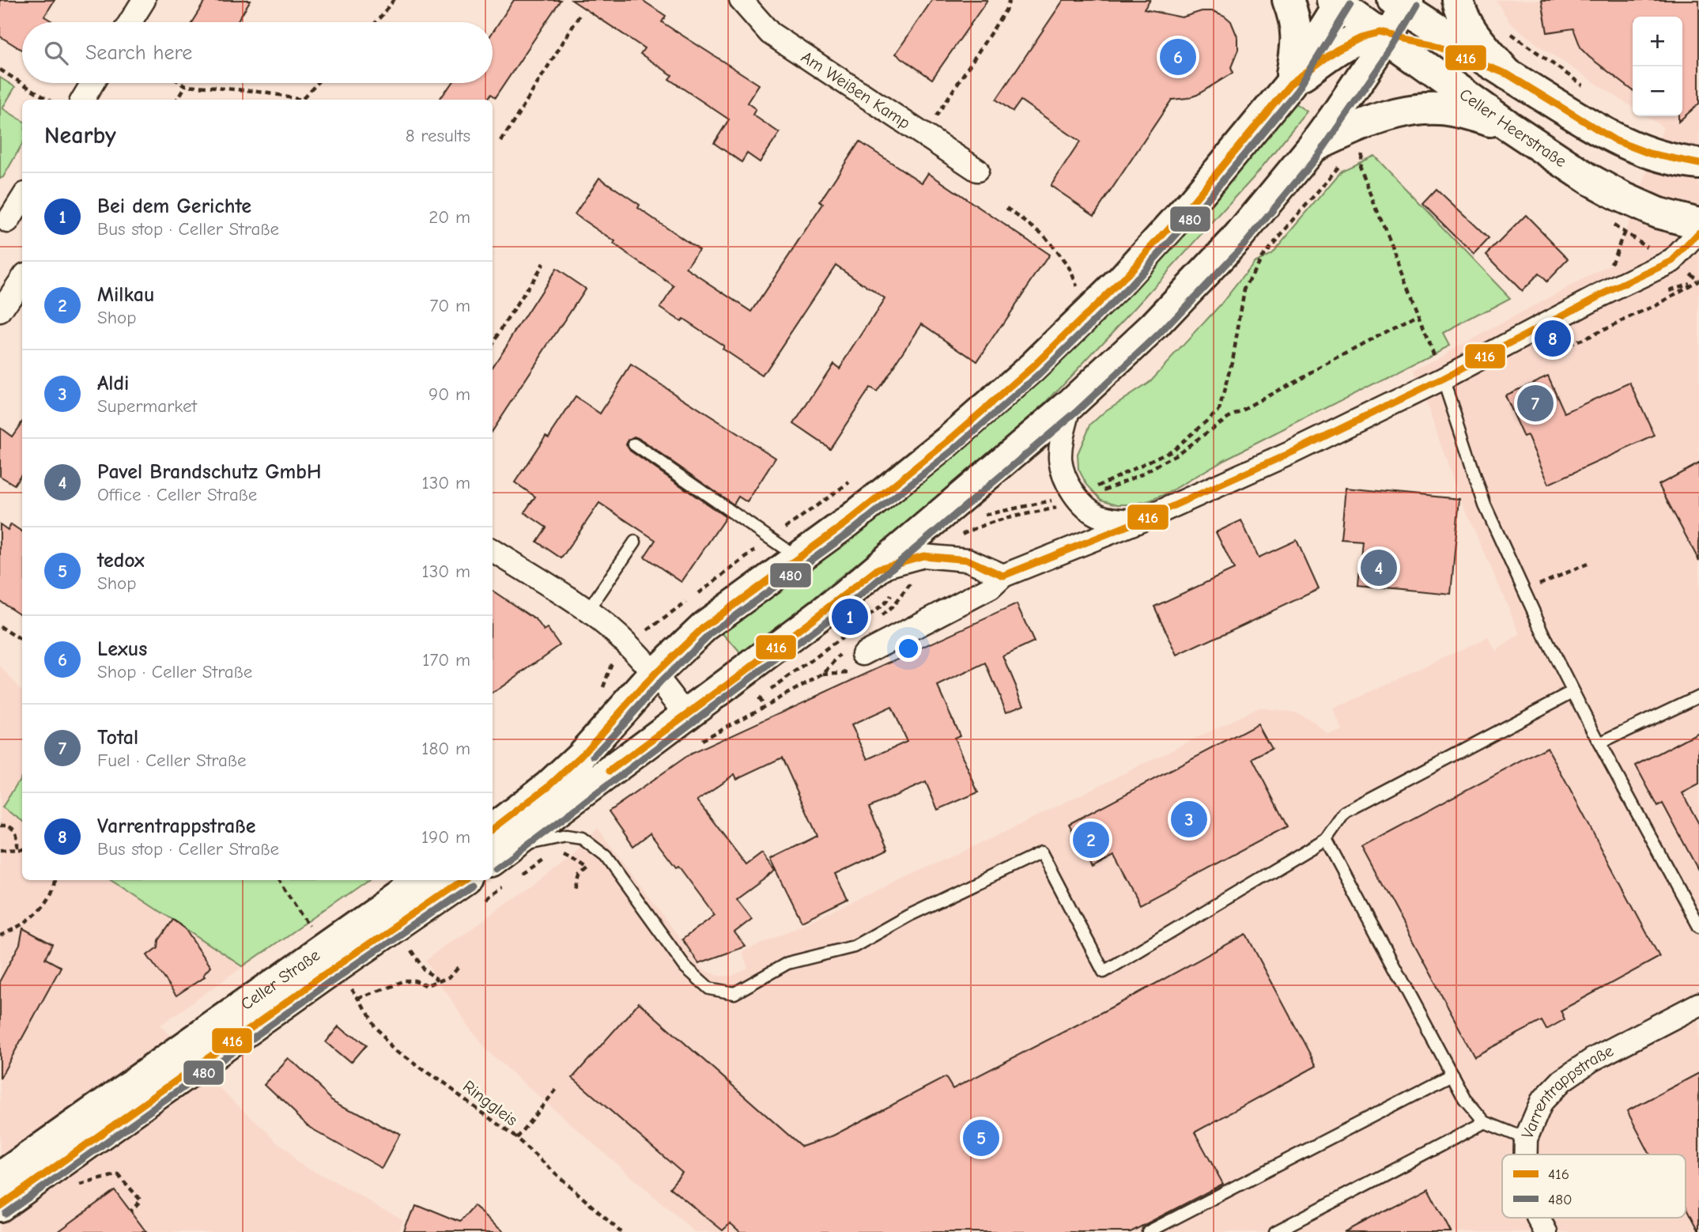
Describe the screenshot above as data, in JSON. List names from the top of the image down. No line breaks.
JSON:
{"streets":{"main road":["Celler Heerstraße","Celler Straße"],"street":["Am Weißen Kamp","Varrentrappstraße"],"path":["Ringgleis"]},"lines":["transit line 480","transit line 416"],"legend":["416","480"],"page":{"map_buttons":["+","−"],"search":"Search here","pins":["6","8","7","4","1","3","2","5"],"heading":["Nearby","8 results"],"list":[{"mark":"1","name":"Bei dem Gerichte","note":"Bus stop · Celler Straße","value":"20 m"},{"mark":"2","name":"Milkau","note":"Shop","value":"70 m"},{"mark":"3","name":"Aldi","note":"Supermarket","value":"90 m"},{"mark":"4","name":"Pavel Brandschutz GmbH","note":"Office · Celler Straße","value":"130 m"},{"mark":"5","name":"tedox","note":"Shop","value":"130 m"},{"mark":"6","name":"Lexus","note":"Shop · Celler Straße","value":"170 m"},{"mark":"7","name":"Total","note":"Fuel · Celler Straße","value":"180 m"},{"mark":"8","name":"Varrentrappstraße","note":"Bus stop · Celler Straße","value":"190 m"}]}}
